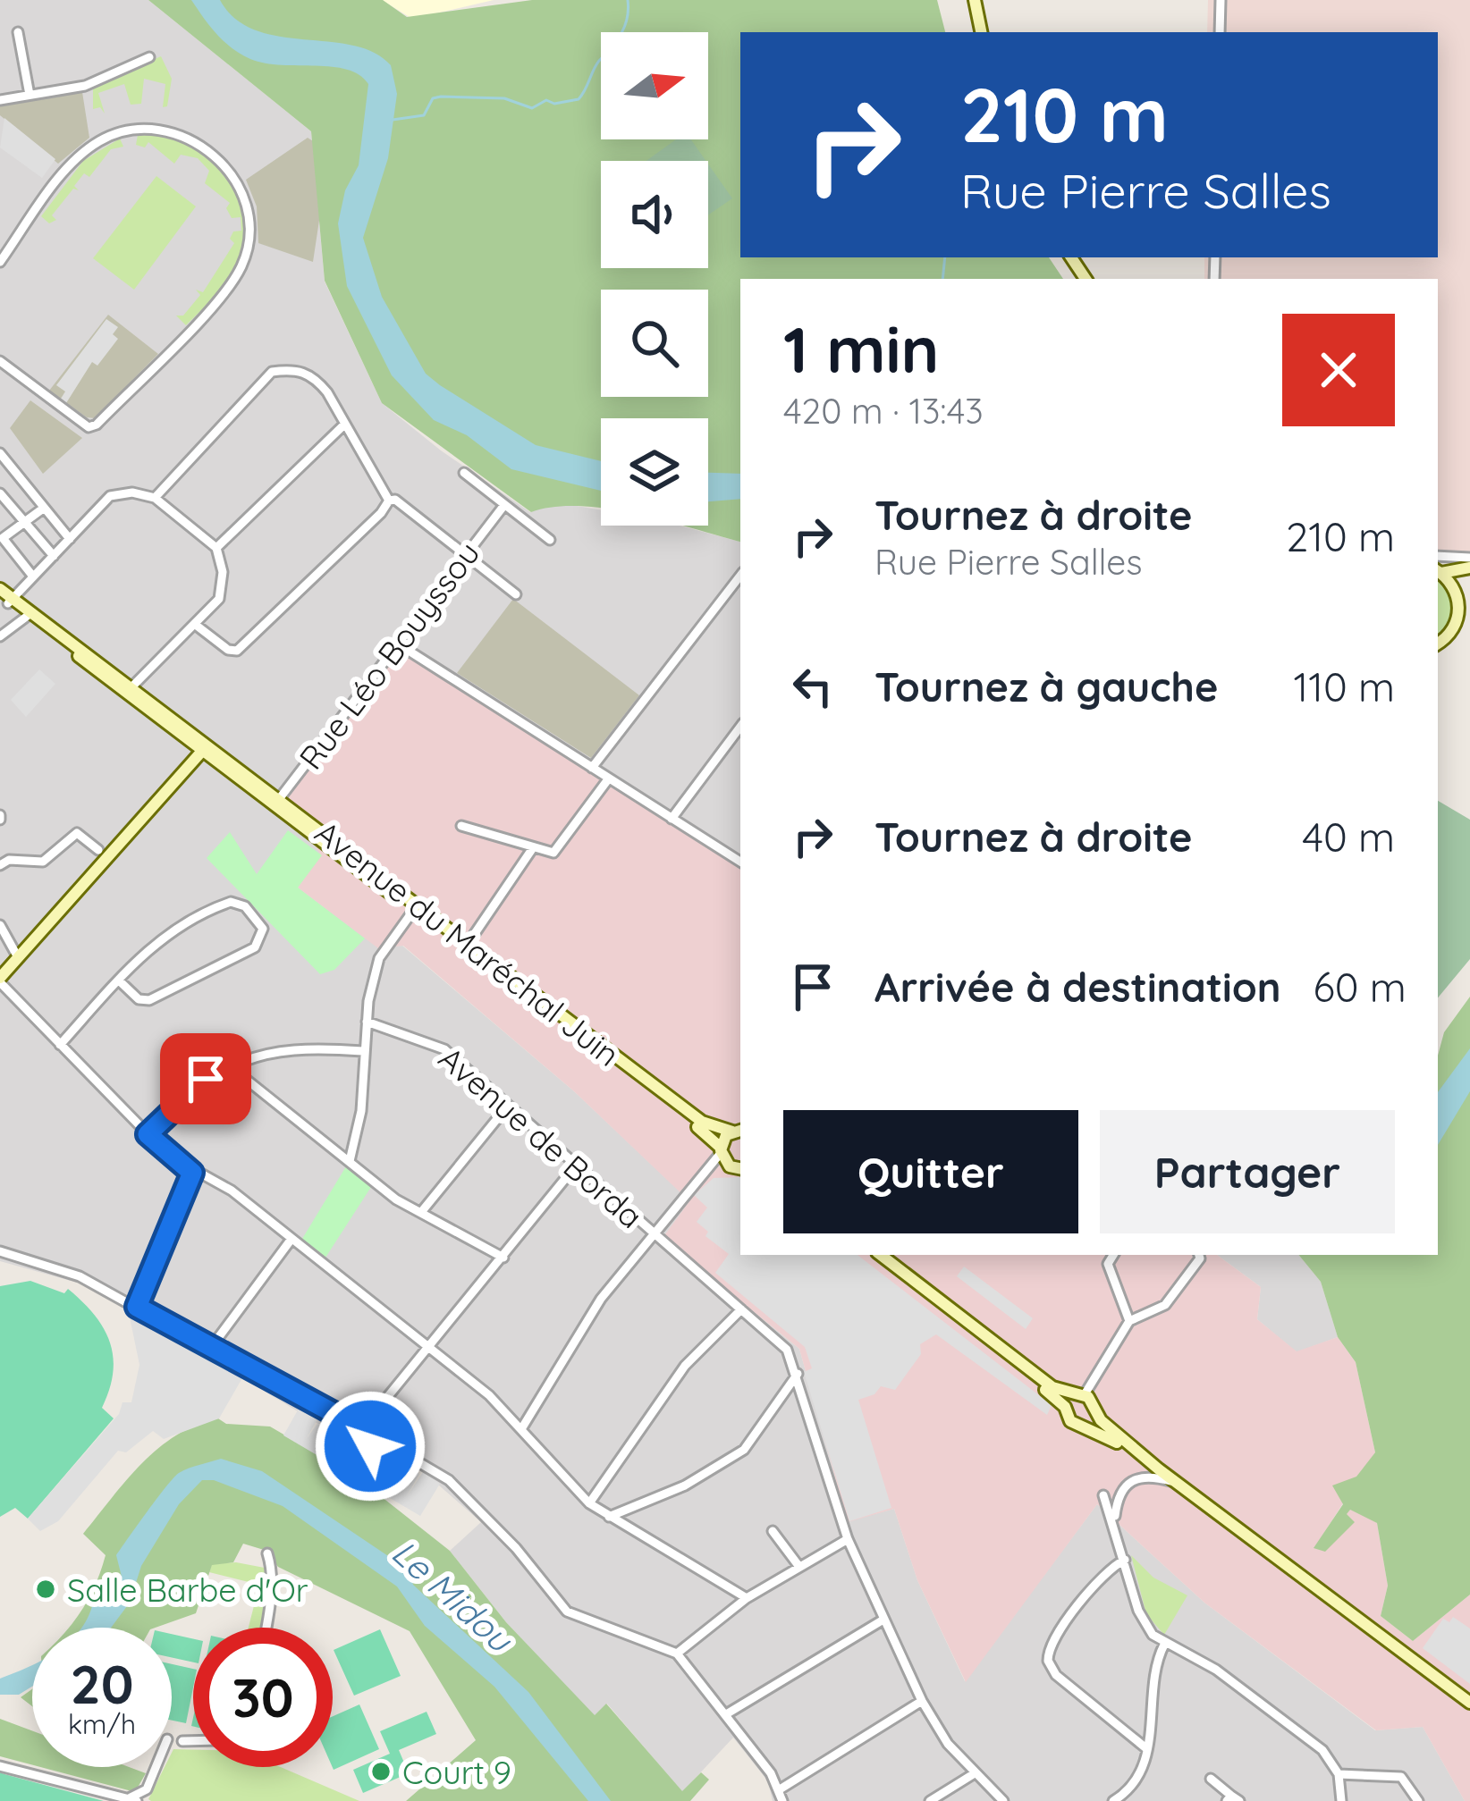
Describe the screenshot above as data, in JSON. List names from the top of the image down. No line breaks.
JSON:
{"streets":{"main road":["Avenue du Maréchal Juin"],"street":["Rue Léo Bouyssou","Avenue de Borda"]},"crossings":[["Rue Léo Bouyssou","Avenue du Maréchal Juin"]],"water":["Le Midou"],"places":["Salle Barbe d'Or","Court 9"],"north":"right","page":{"turn":["210 m","Rue Pierre Salles"],"heading":["1 min","420 m · 13:43"],"list":[{"name":"Tournez à droite","note":"Rue Pierre Salles","value":"210 m"},{"name":"Tournez à gauche","value":"110 m"},{"name":"Tournez à droite","value":"40 m"},{"name":"Arrivée à destination","value":"60 m"}],"buttons":["Quitter","Partager"],"speed":"20 km/h","limit":"30"}}
